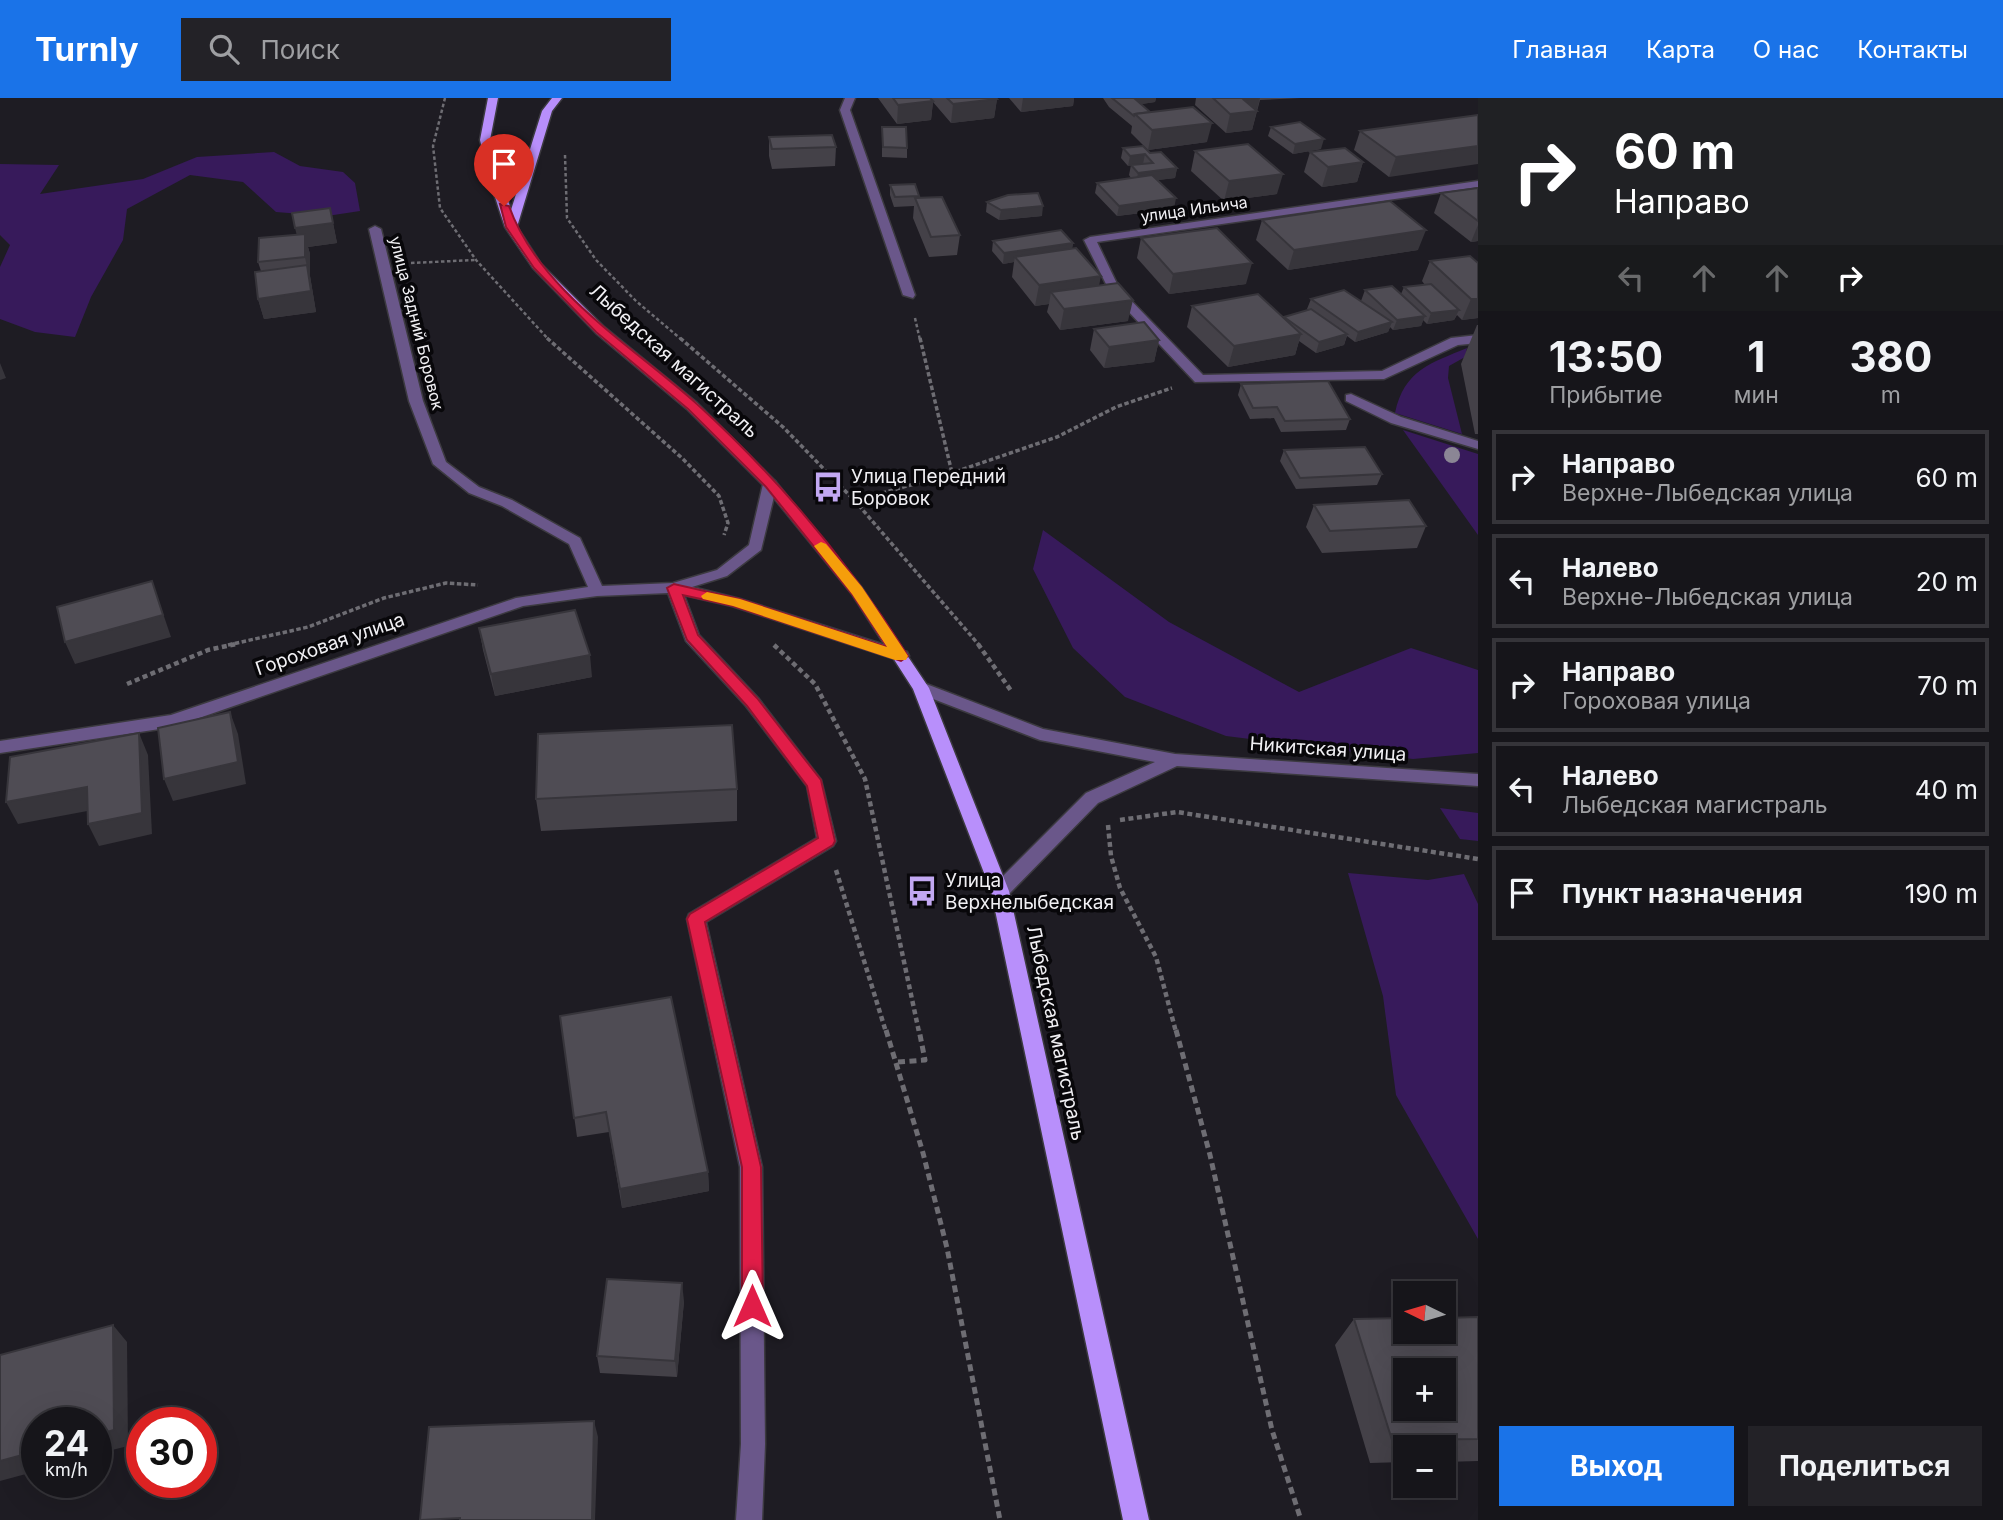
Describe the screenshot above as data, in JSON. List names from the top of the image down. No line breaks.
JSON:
{"streets":{"main road":["Лыбедская магистраль"],"street":["улица Ильича","улица Задний Боровок","Гороховая улица","Никитская улица"]},"crossings":[["улица Задний Боровок","Гороховая улица"],["Лыбедская магистраль","Гороховая улица"],["Лыбедская магистраль","Никитская улица"]],"places":{"bus stop":["Улица Передний Боровок","Улица Верхнелыбедская"]},"north":"left","page":{"header":"Turnly","search":"Поиск","nav":["Главная","Карта","О нас","Контакты"],"turn":["60 m","Направо"],"eta":["13:50","Прибытие","1","мин","380","m"],"list":[{"name":"Направо","note":"Верхне-Лыбедская улица","value":"60 m"},{"name":"Налево","note":"Верхне-Лыбедская улица","value":"20 m"},{"name":"Направо","note":"Гороховая улица","value":"70 m"},{"name":"Налево","note":"Лыбедская магистраль","value":"40 m"},{"name":"Пункт назначения","value":"190 m"}],"map_buttons":["+","−"],"speed":"24 km/h","limit":"30","buttons":["Выход","Поделиться"]}}
